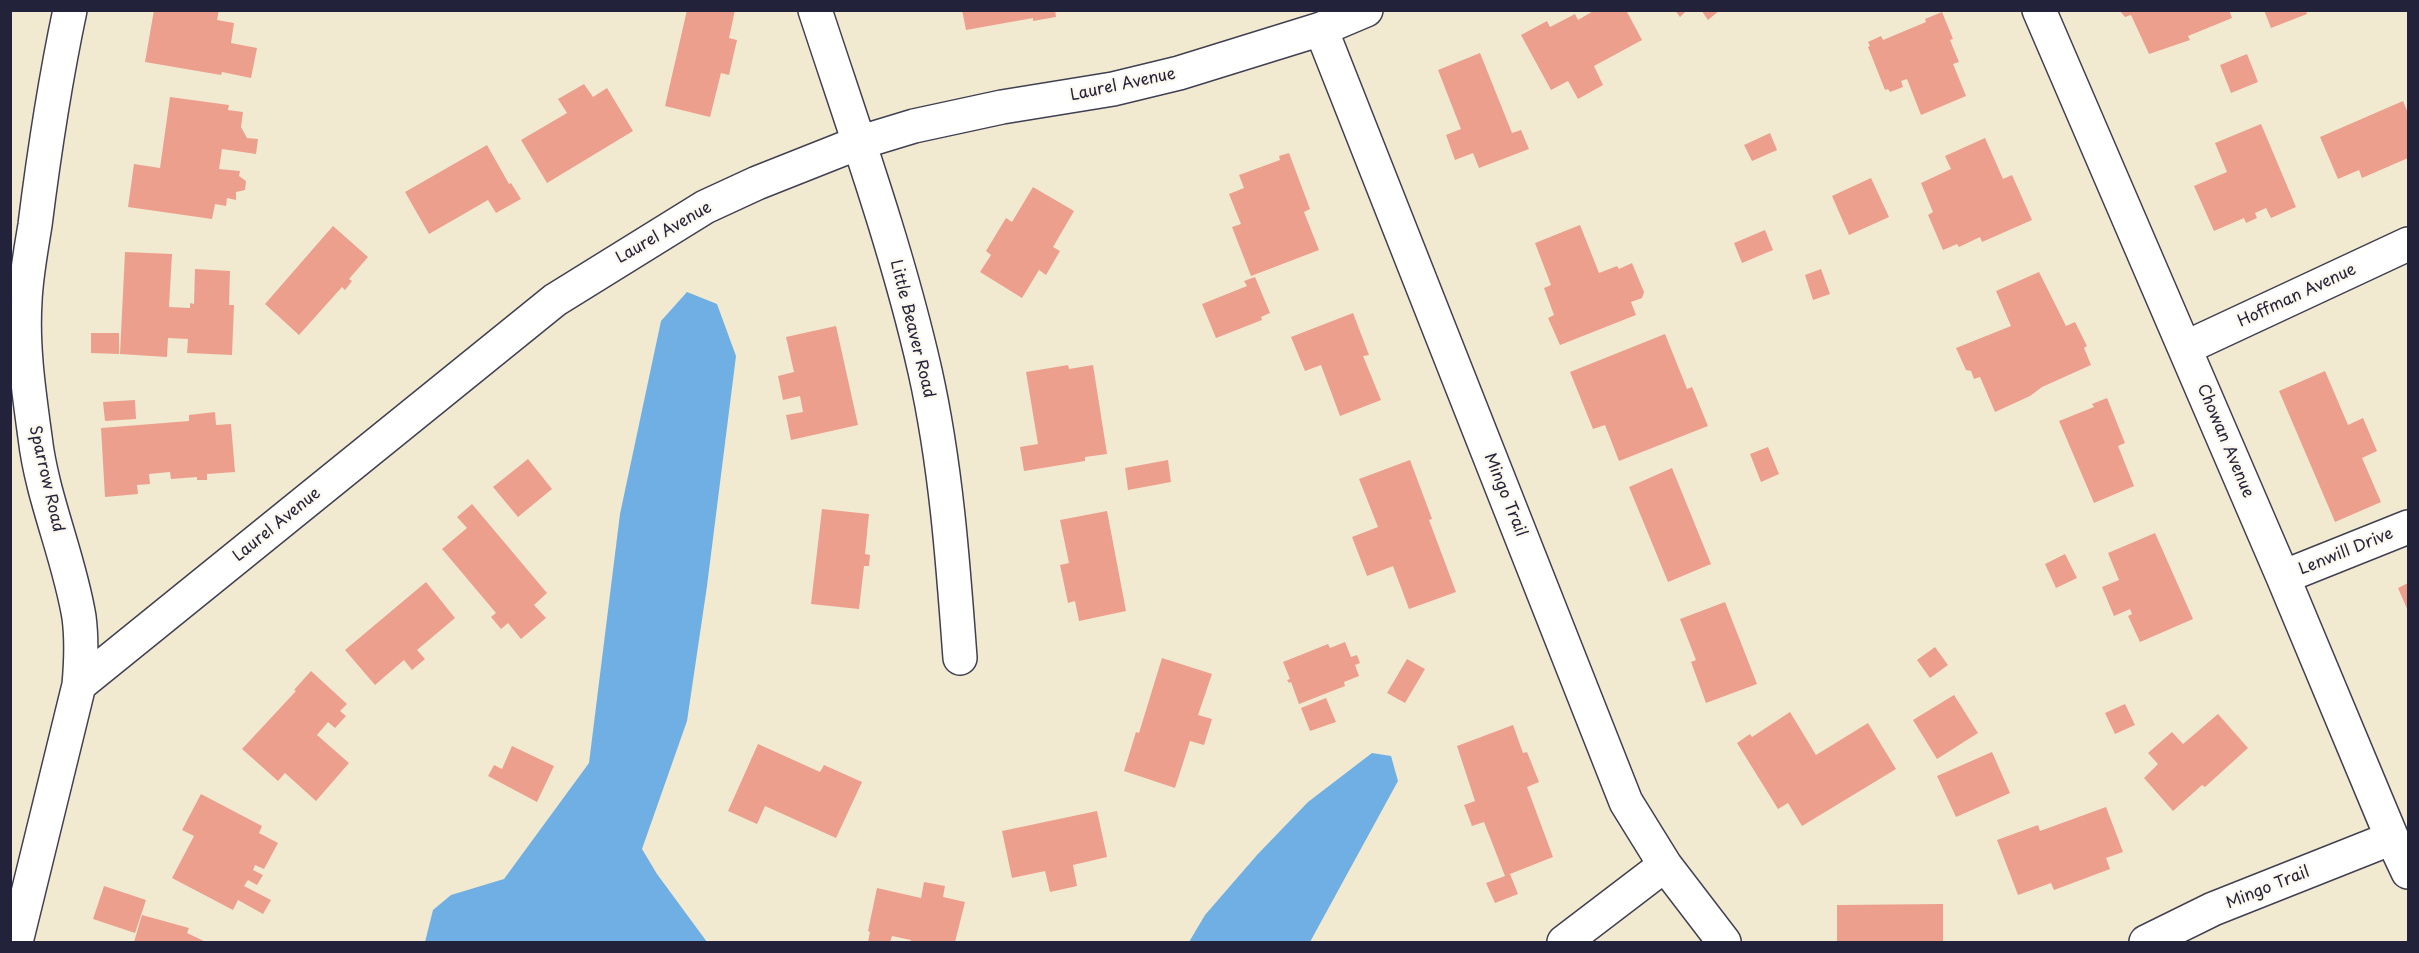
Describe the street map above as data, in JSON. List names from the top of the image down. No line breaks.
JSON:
{"streets":{"street":["Laurel Avenue","Hoffman Avenue","Little Beaver Road","Chowan Avenue","Sparrow Road","Mingo Trail","Lenwill Drive"]},"crossings":[["Laurel Avenue","Little Beaver Road"],["Laurel Avenue","Sparrow Road"],["Laurel Avenue","Mingo Trail"],["Hoffman Avenue","Chowan Avenue"],["Chowan Avenue","Mingo Trail"],["Chowan Avenue","Lenwill Drive"]]}
